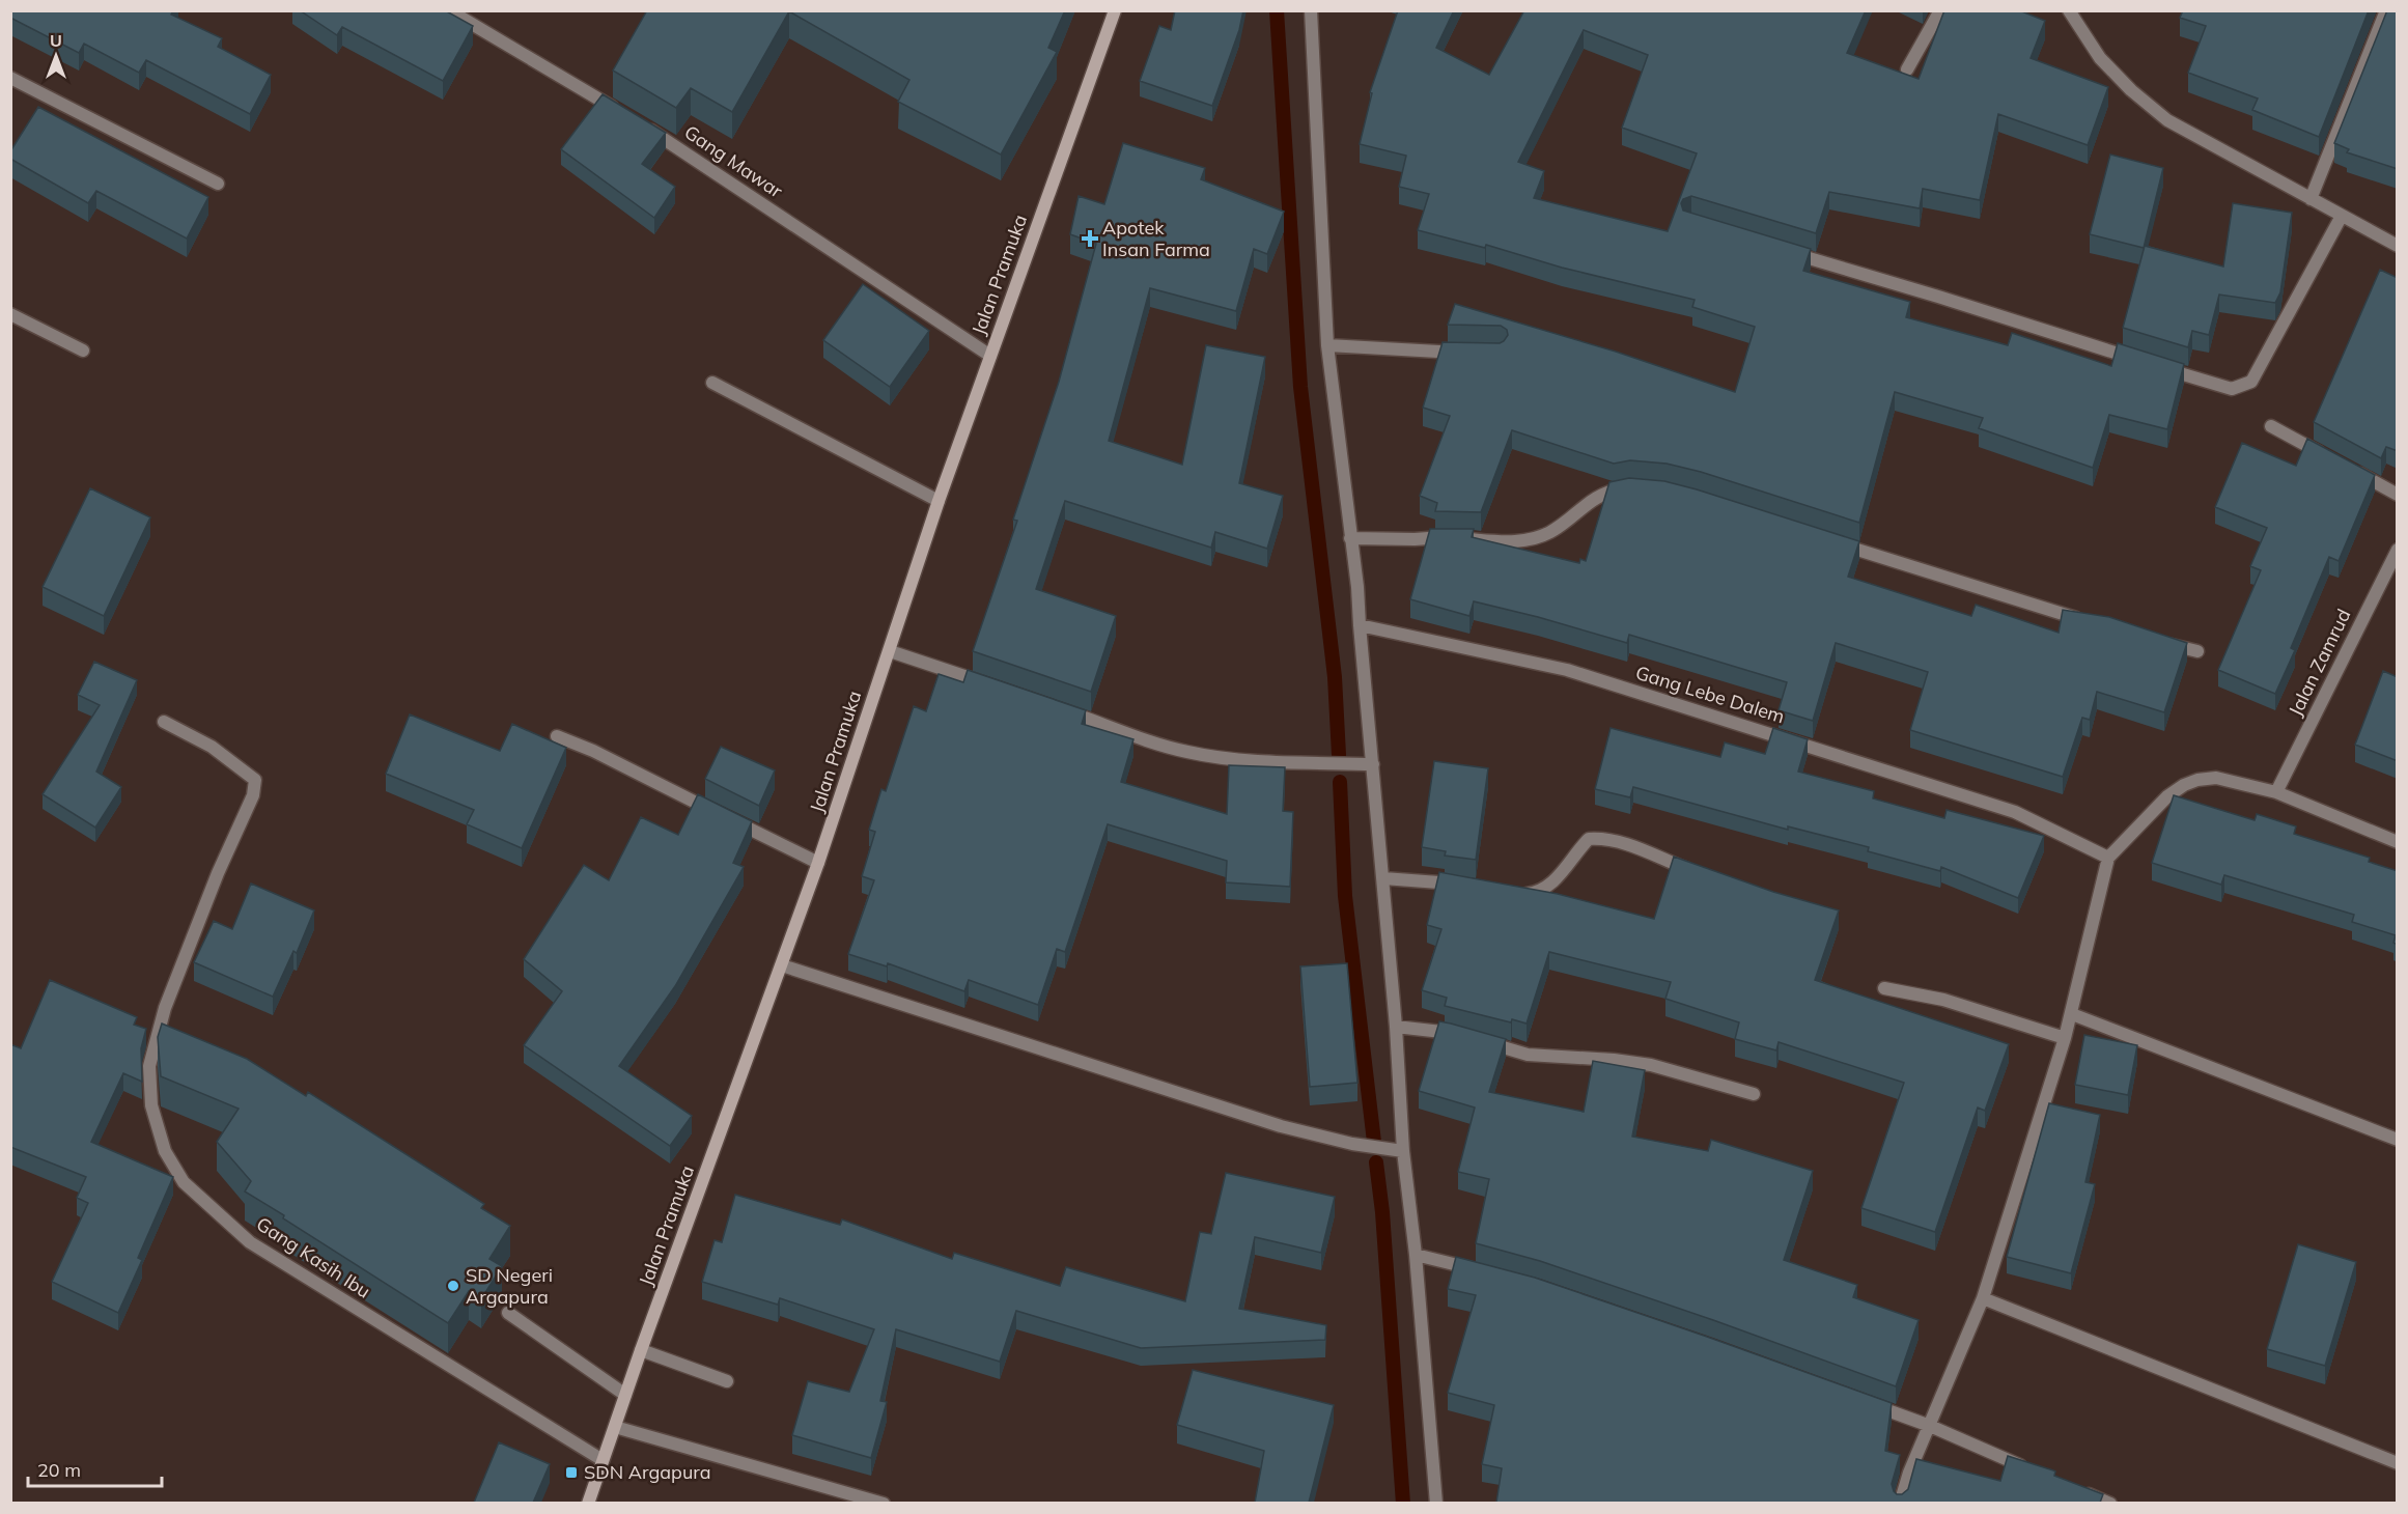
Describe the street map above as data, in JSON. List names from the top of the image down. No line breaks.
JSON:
{"streets":{"street":["Gang Mawar","Jalan Pramuka","Jalan Zamrud","Gang Lebe Dalem","Gang Kasih Ibu"]},"crossings":[["Gang Mawar","Jalan Pramuka"],["Jalan Pramuka","Gang Kasih Ibu"]],"places":{"health":["Apotek Insan Farma"],"other":["SD Negeri Argapura"],"transit":["SDN Argapura"]},"scale_bar":"20 m","north":"top"}
